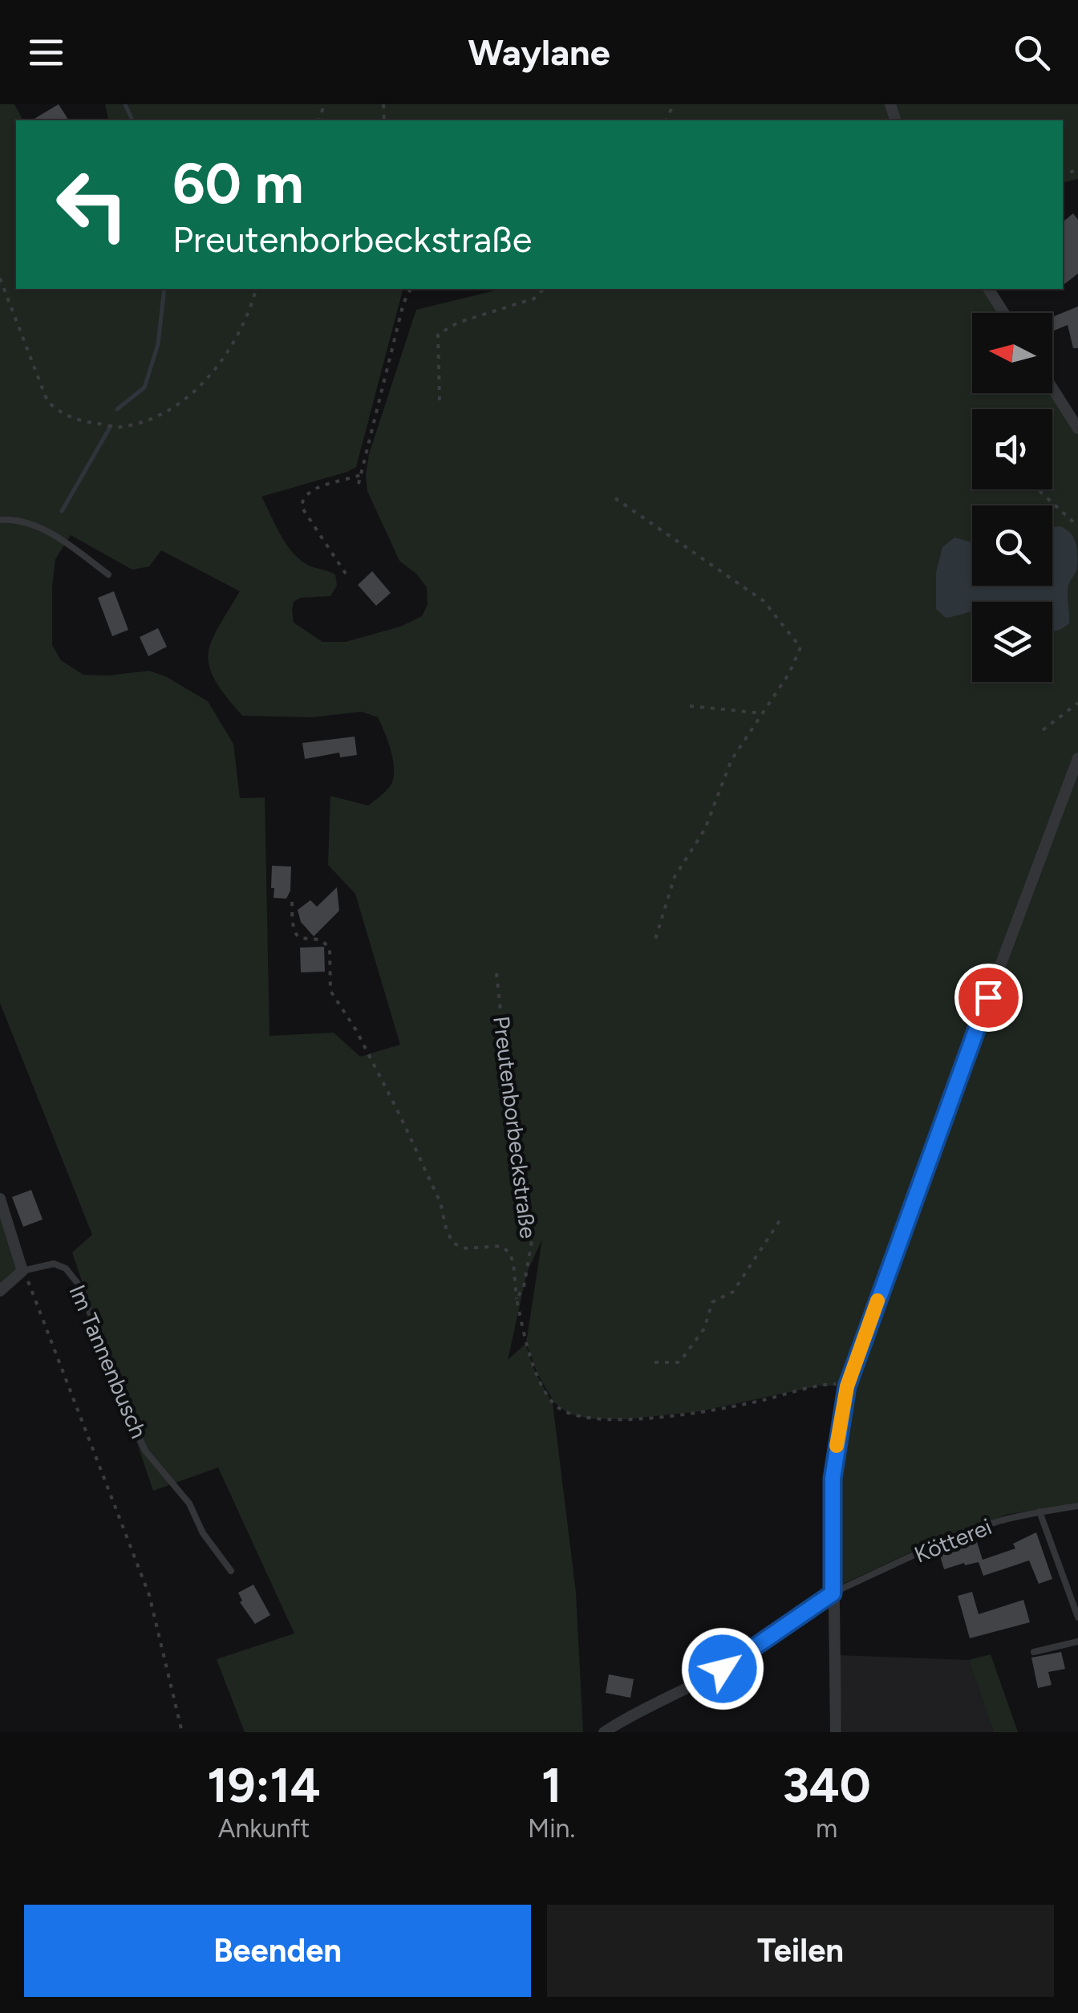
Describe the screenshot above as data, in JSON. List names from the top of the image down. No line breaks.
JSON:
{"streets":{"lane":["Im Tannenbusch","Kötterei"],"path":["Preutenborbeckstraße"]},"north":"left","page":{"header":"Waylane","turn":["60 m","Preutenborbeckstraße"],"eta":["19:14","Ankunft","1","Min.","340","m"],"buttons":["Beenden","Teilen"]}}
